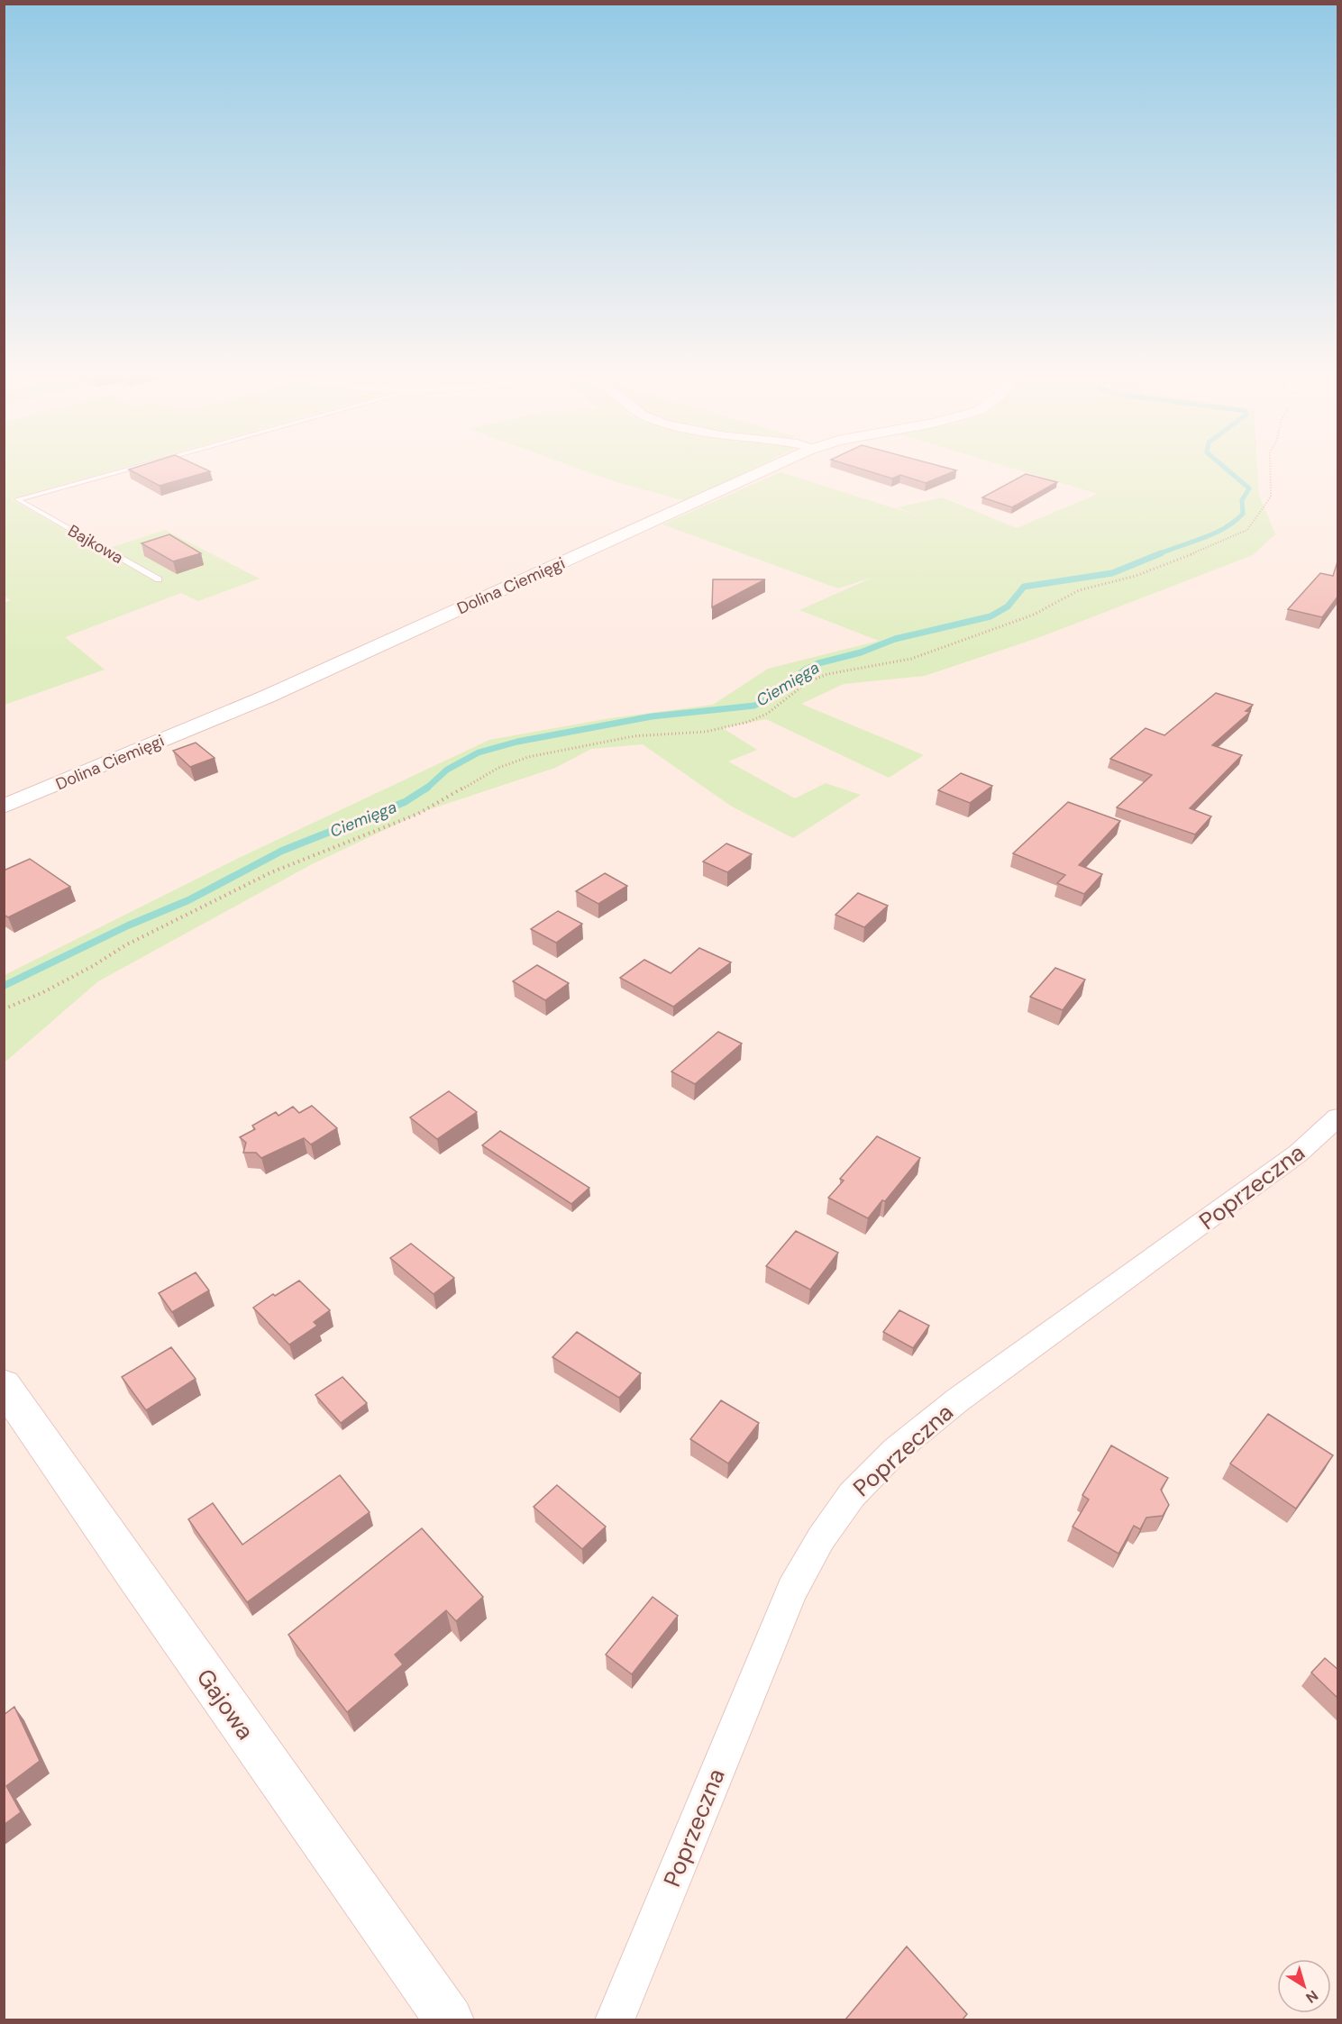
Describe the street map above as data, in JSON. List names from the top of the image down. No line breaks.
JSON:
{"streets":{"street":["Dolina Ciemięgi","Poprzeczna","Gajowa"],"lane":["Bajkowa"]},"water":["Ciemięga"],"north":"bottom right"}
